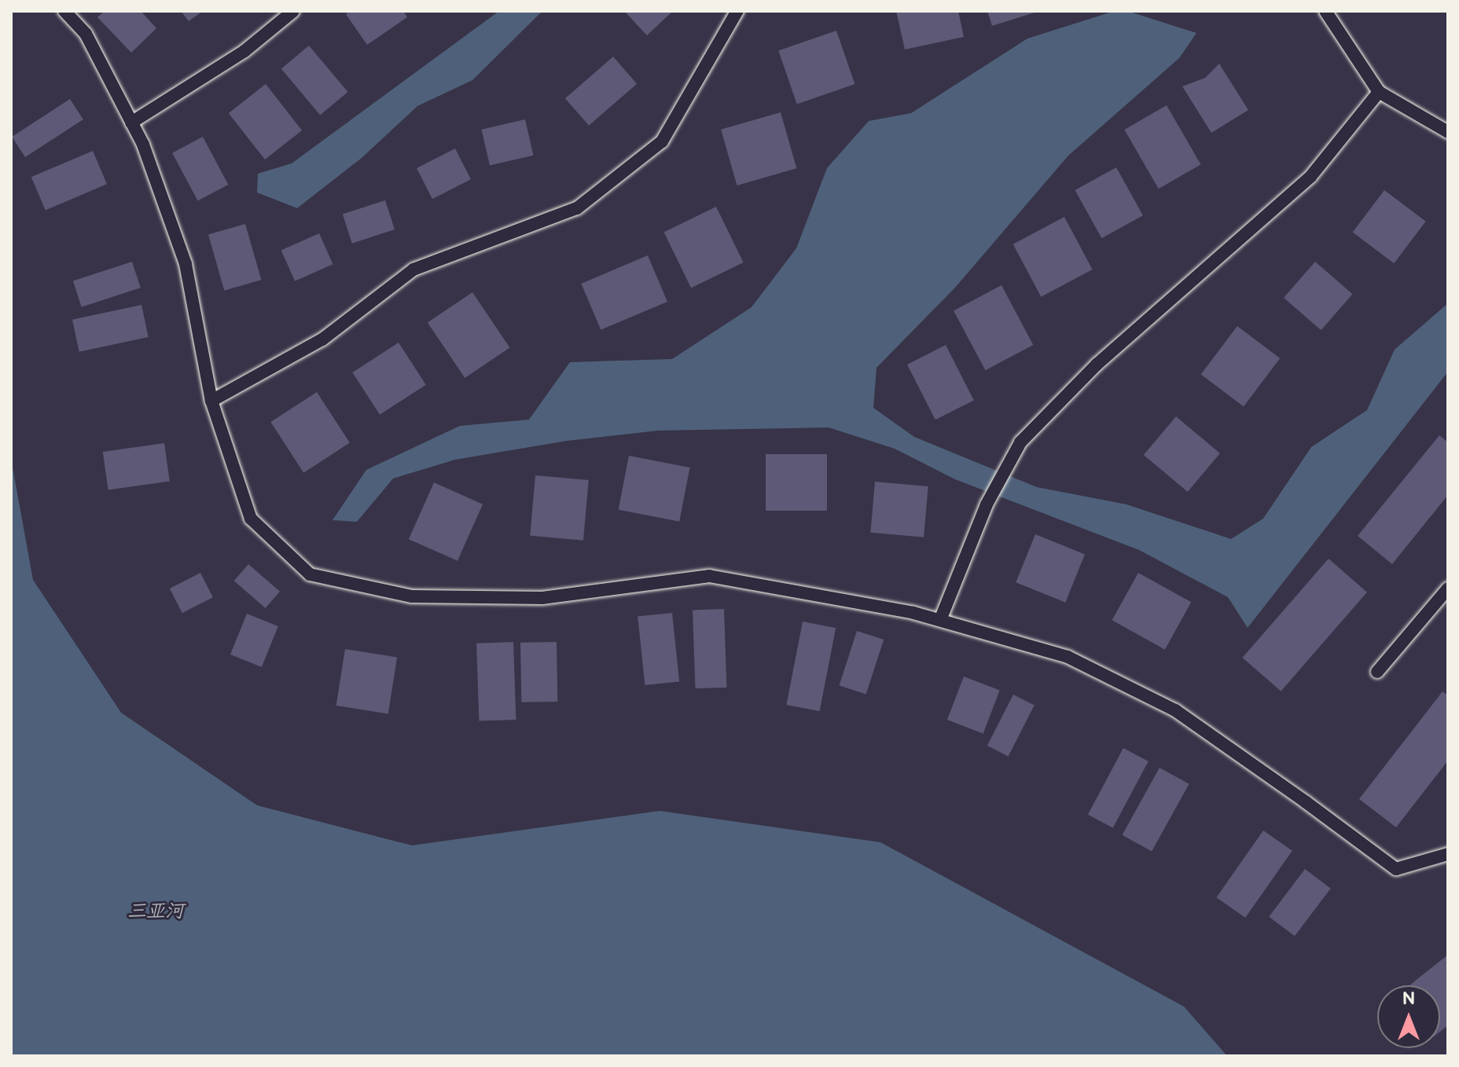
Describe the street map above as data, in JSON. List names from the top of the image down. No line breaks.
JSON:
{"water":["三亚河"],"north":"top"}
